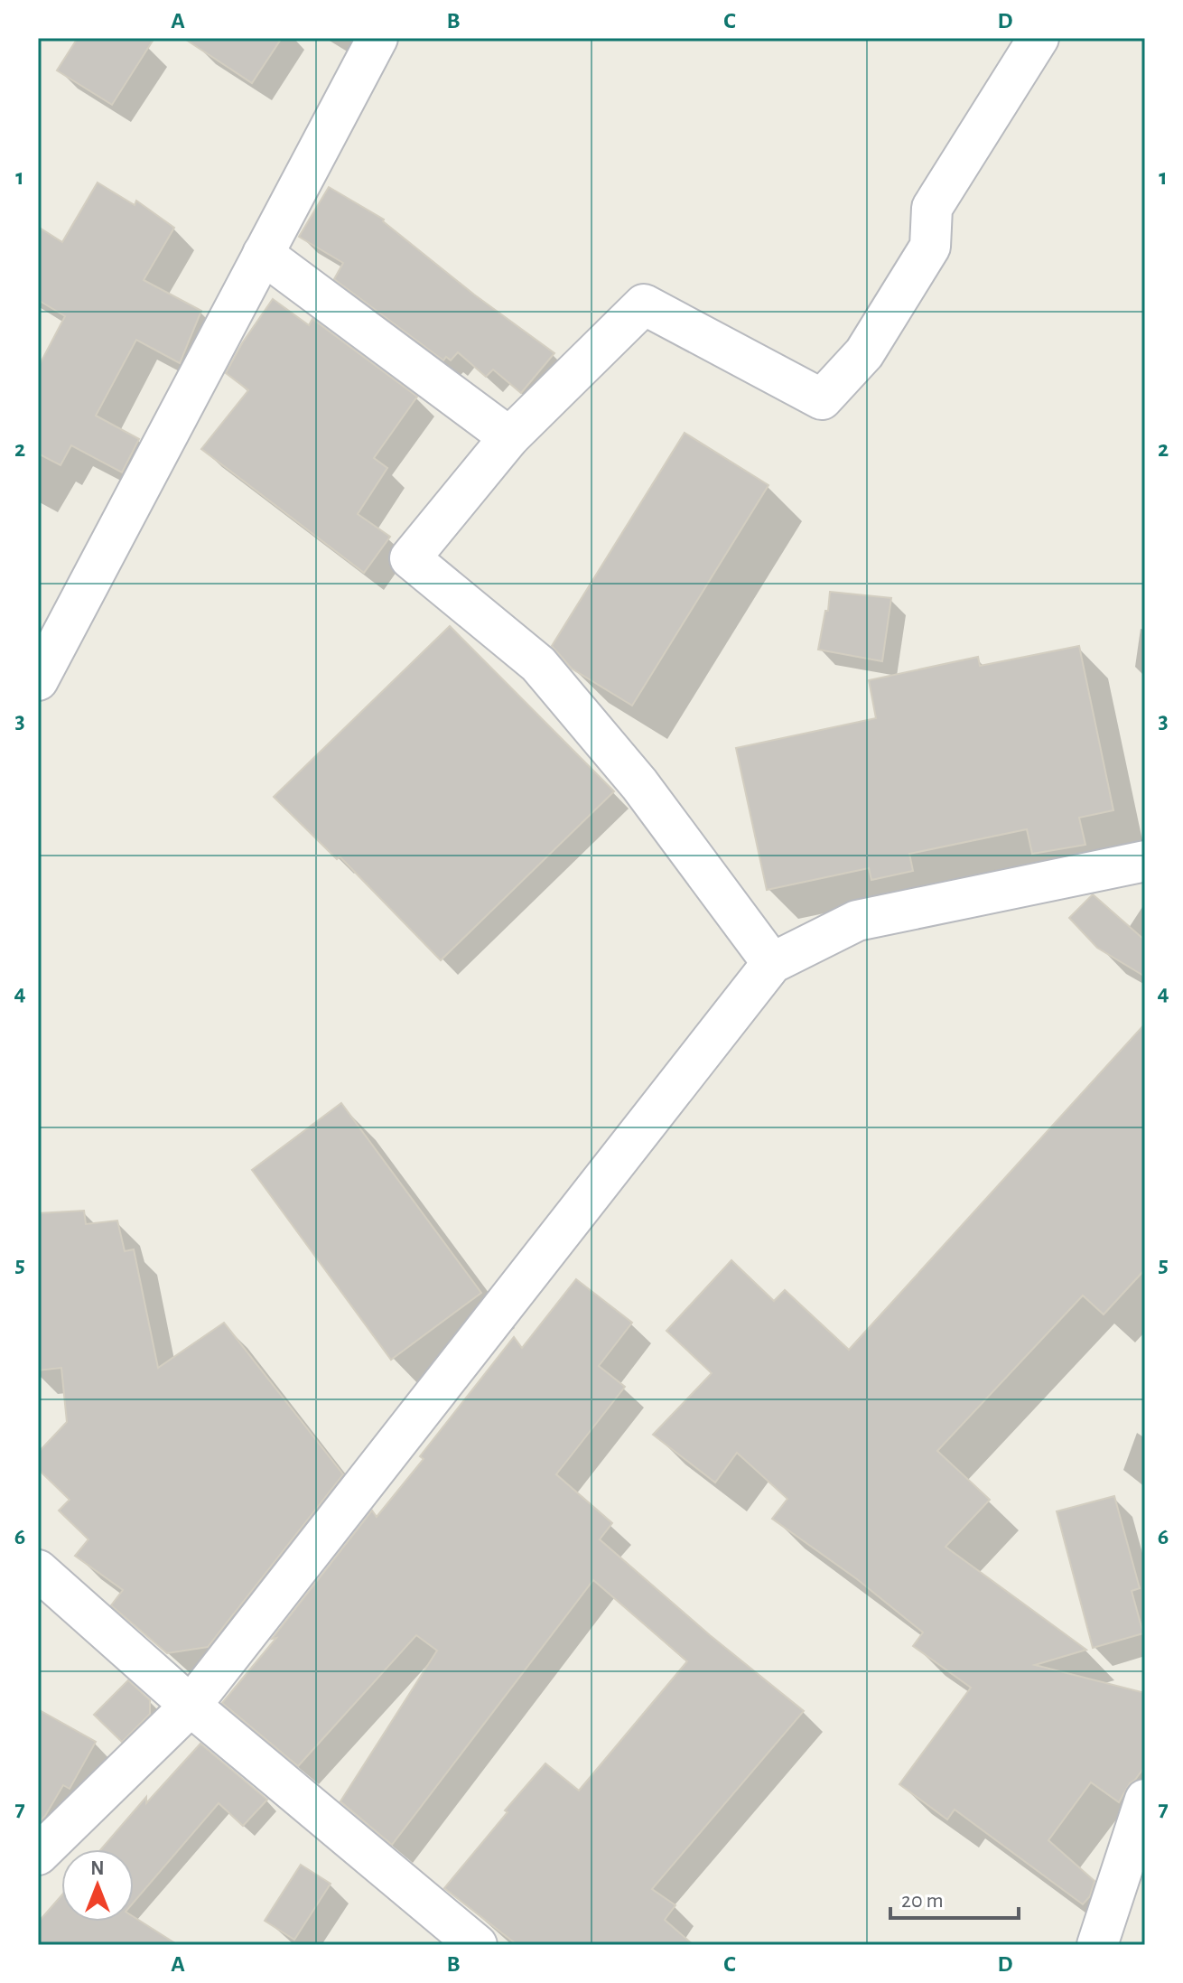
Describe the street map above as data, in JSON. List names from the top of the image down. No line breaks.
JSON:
{"scale_bar":"20 m","north":"top","grid":{"columns":["A","B","C","D"],"rows":["1","2","3","4","5","6","7"]}}
